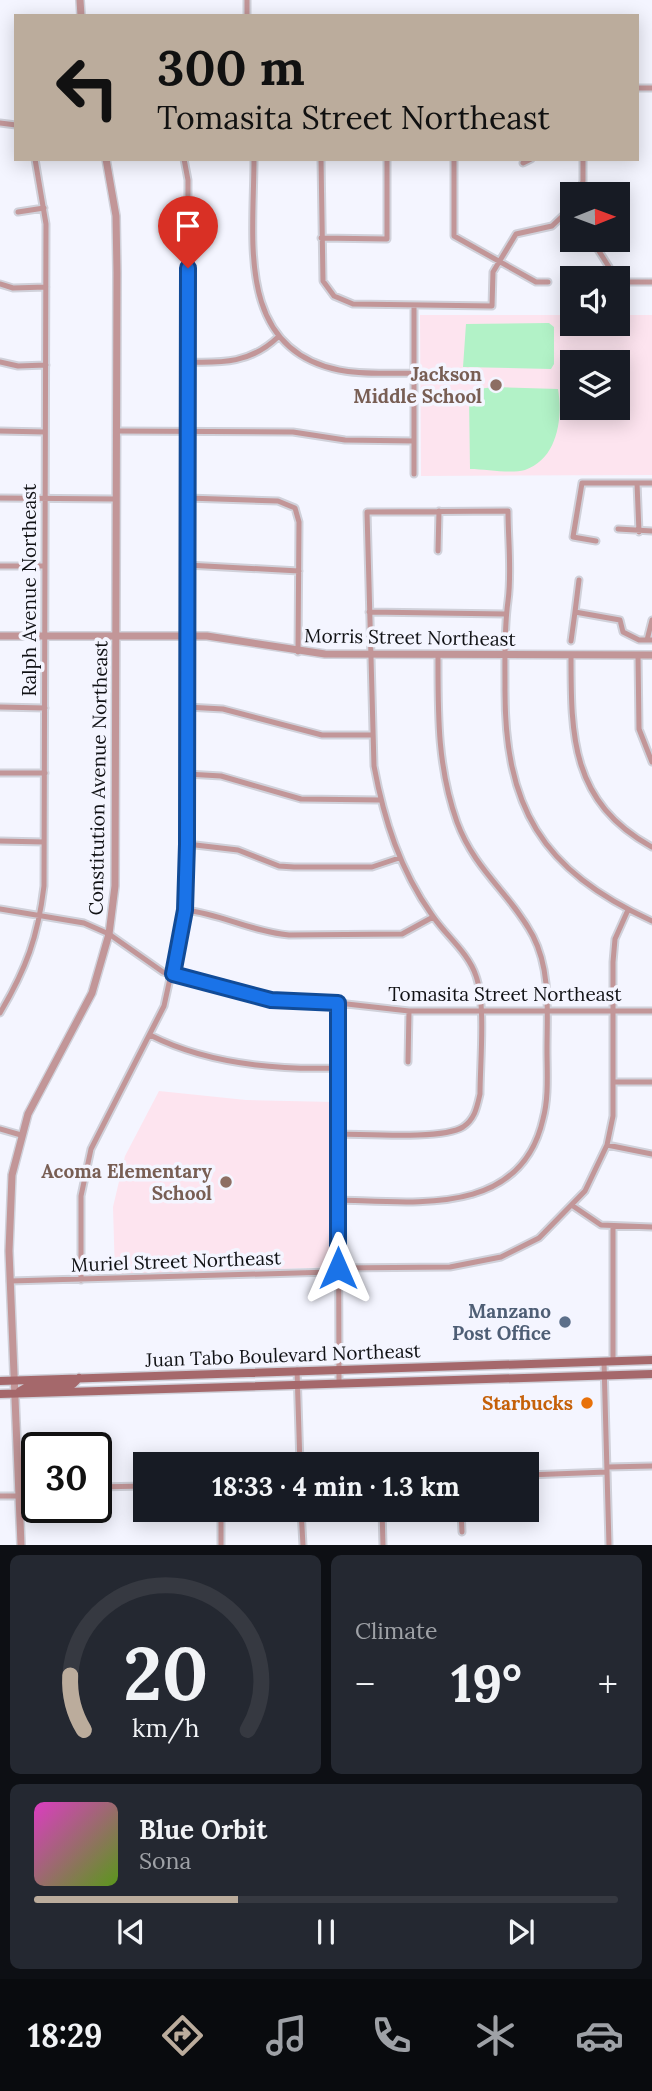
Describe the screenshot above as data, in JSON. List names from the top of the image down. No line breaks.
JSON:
{"streets":{"main road":["Juan Tabo Boulevard Northeast"],"street":["Ralph Avenue Northeast","Morris Street Northeast","Constitution Avenue Northeast","Tomasita Street Northeast","Muriel Street Northeast"]},"crossings":[["Ralph Avenue Northeast","Morris Street Northeast"],["Ralph Avenue Northeast","Tomasita Street Northeast"],["Morris Street Northeast","Constitution Avenue Northeast"],["Constitution Avenue Northeast","Tomasita Street Northeast"],["Constitution Avenue Northeast","Muriel Street Northeast"],["Constitution Avenue Northeast","Juan Tabo Boulevard Northeast"],["Tomasita Street Northeast","Muriel Street Northeast"]],"places":["Jackson Middle School","Acoma Elementary School","Manzano Post Office","Starbucks"],"north":"right","page":{"turn":["300 m","Tomasita Street Northeast"],"limit":"30","trip":"18:33 · 4 min · 1.3 km","tile":"Climate","heat":["−","19°","+"],"song":["Blue Orbit","Sona"],"tabs":"18:29","gauge":["20","km/h"]}}
